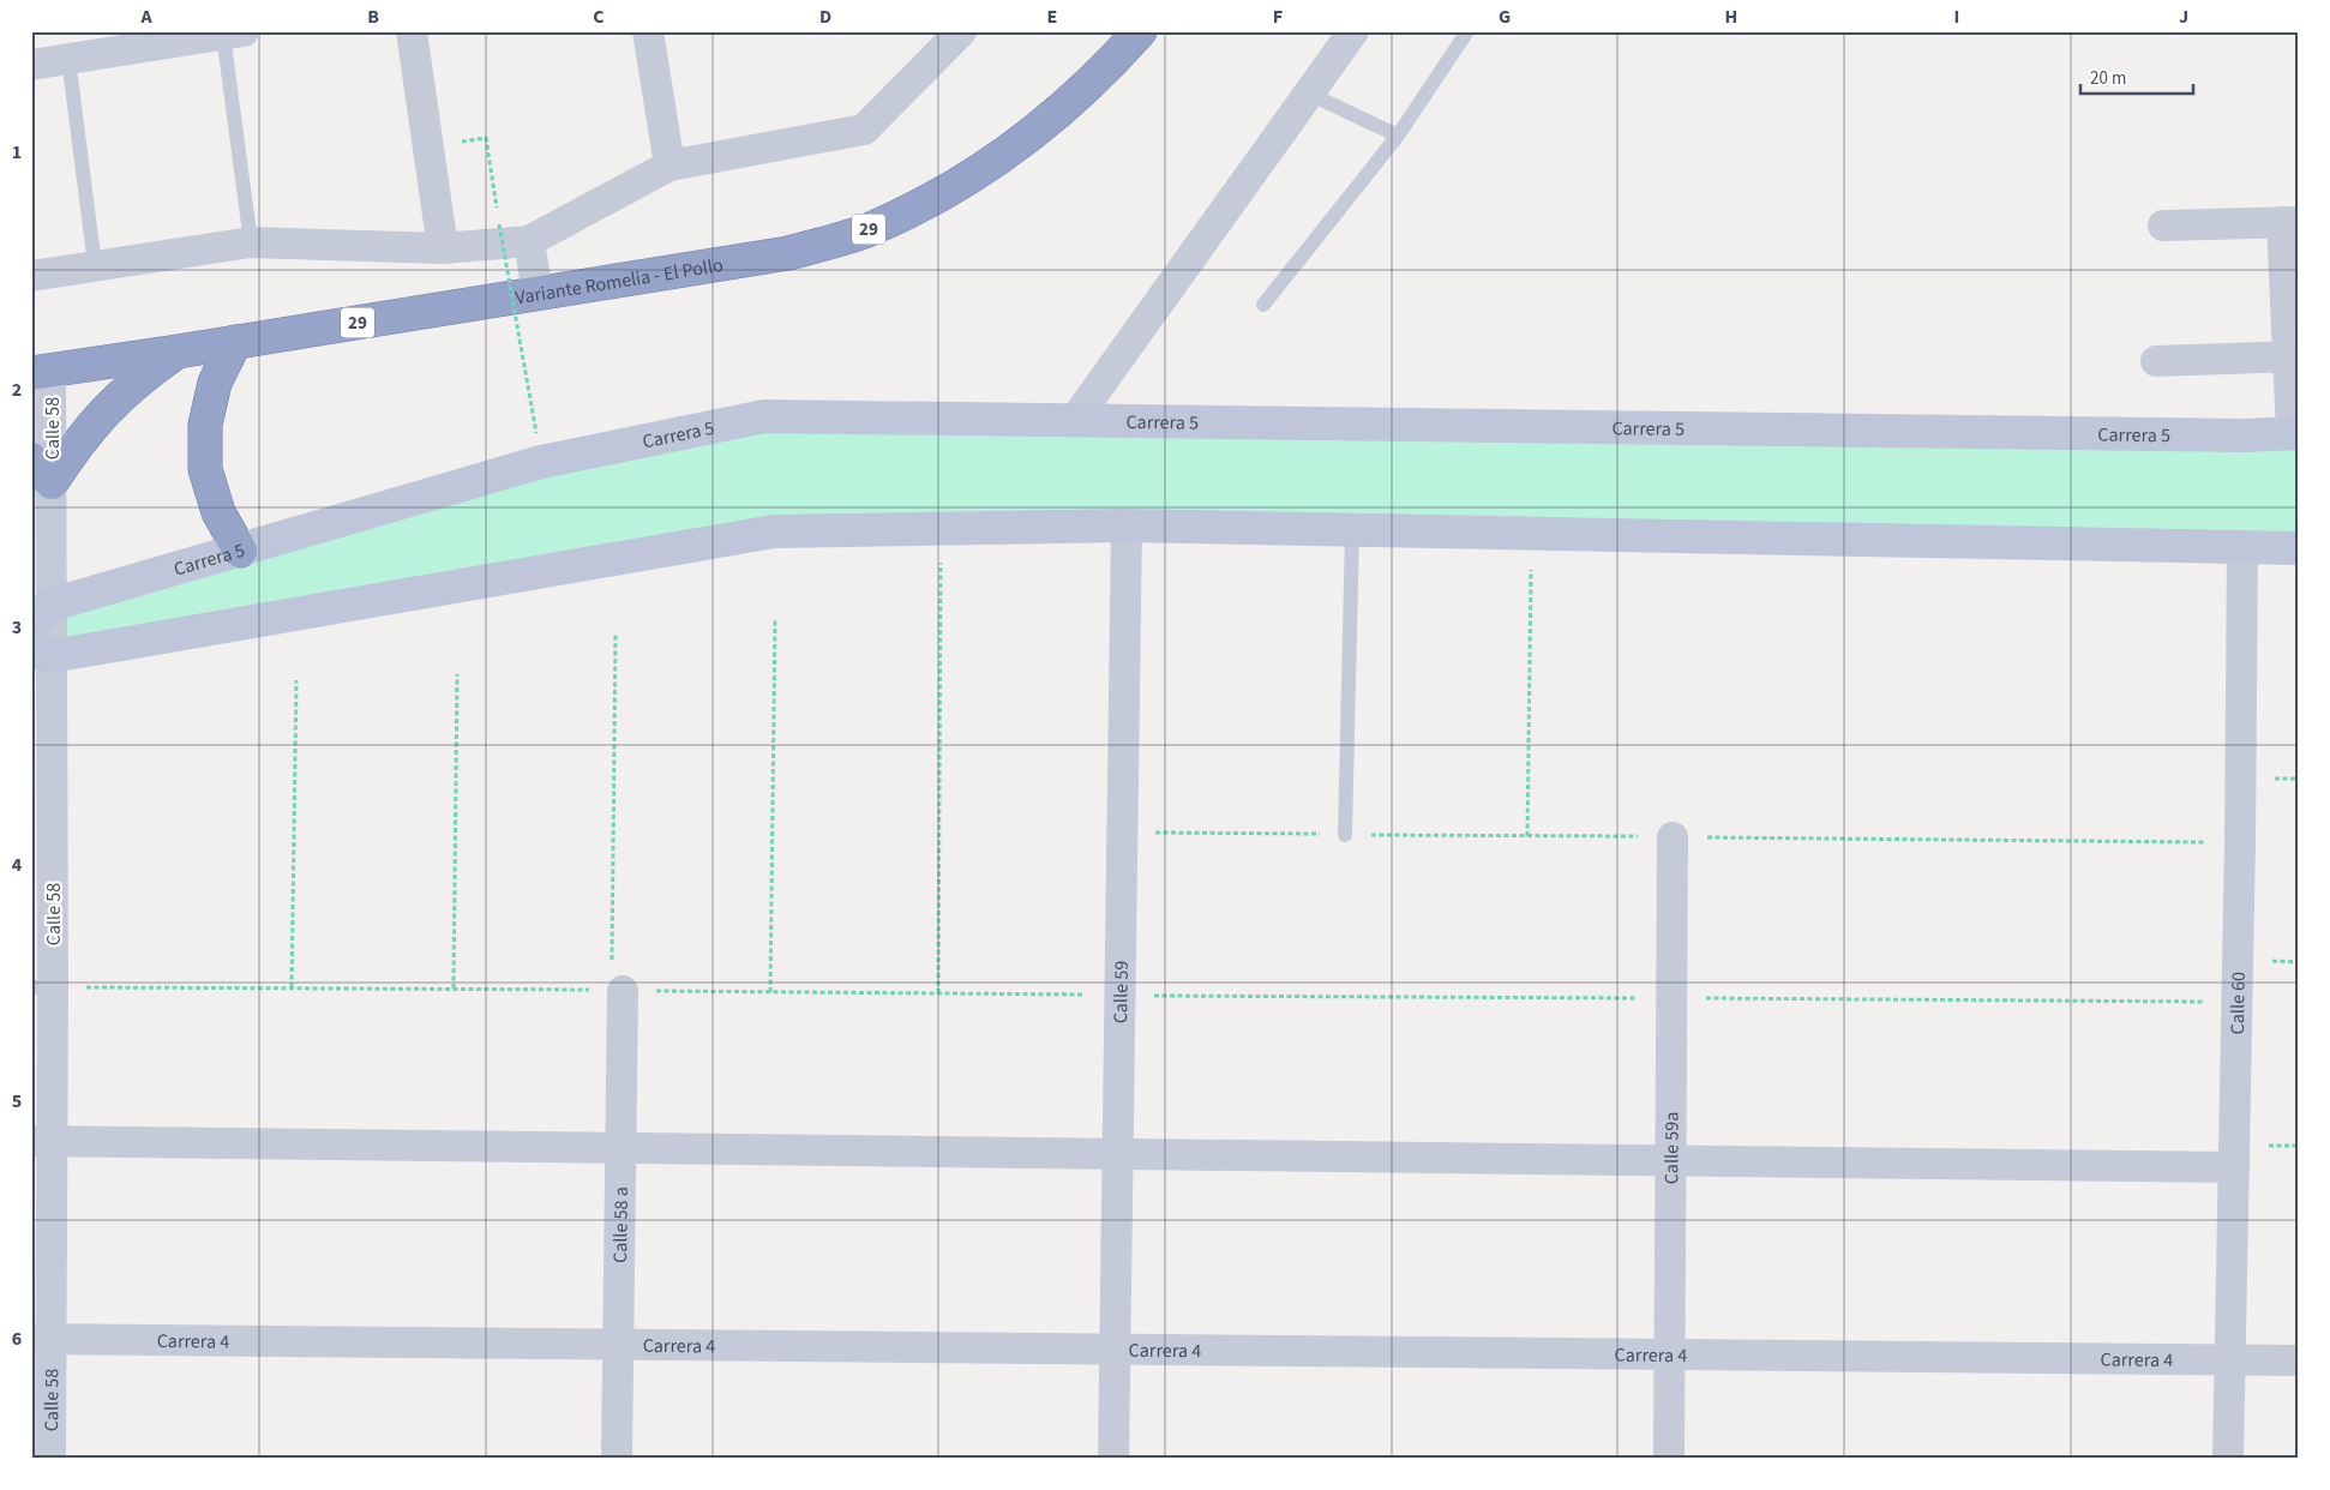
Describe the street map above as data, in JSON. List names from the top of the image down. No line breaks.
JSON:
{"streets":{"highway":["29","Variante Romelia - El Pollo"],"main road":["Carrera 5"],"street":["Calle 58","Calle 59","Calle 60","Calle 59a","Calle 58 a","Carrera 4"]},"crossings":[["Variante Romelia - El Pollo","Calle 58"],["Carrera 5","Calle 58"],["Calle 58","Carrera 4"],["Calle 59","Carrera 4"],["Calle 60","Carrera 4"],["Calle 59a","Carrera 4"],["Calle 58 a","Carrera 4"]],"scale_bar":"20 m","grid":{"columns":["A","B","C","D","E","F","G","H","I","J"],"rows":["1","2","3","4","5","6"]}}
